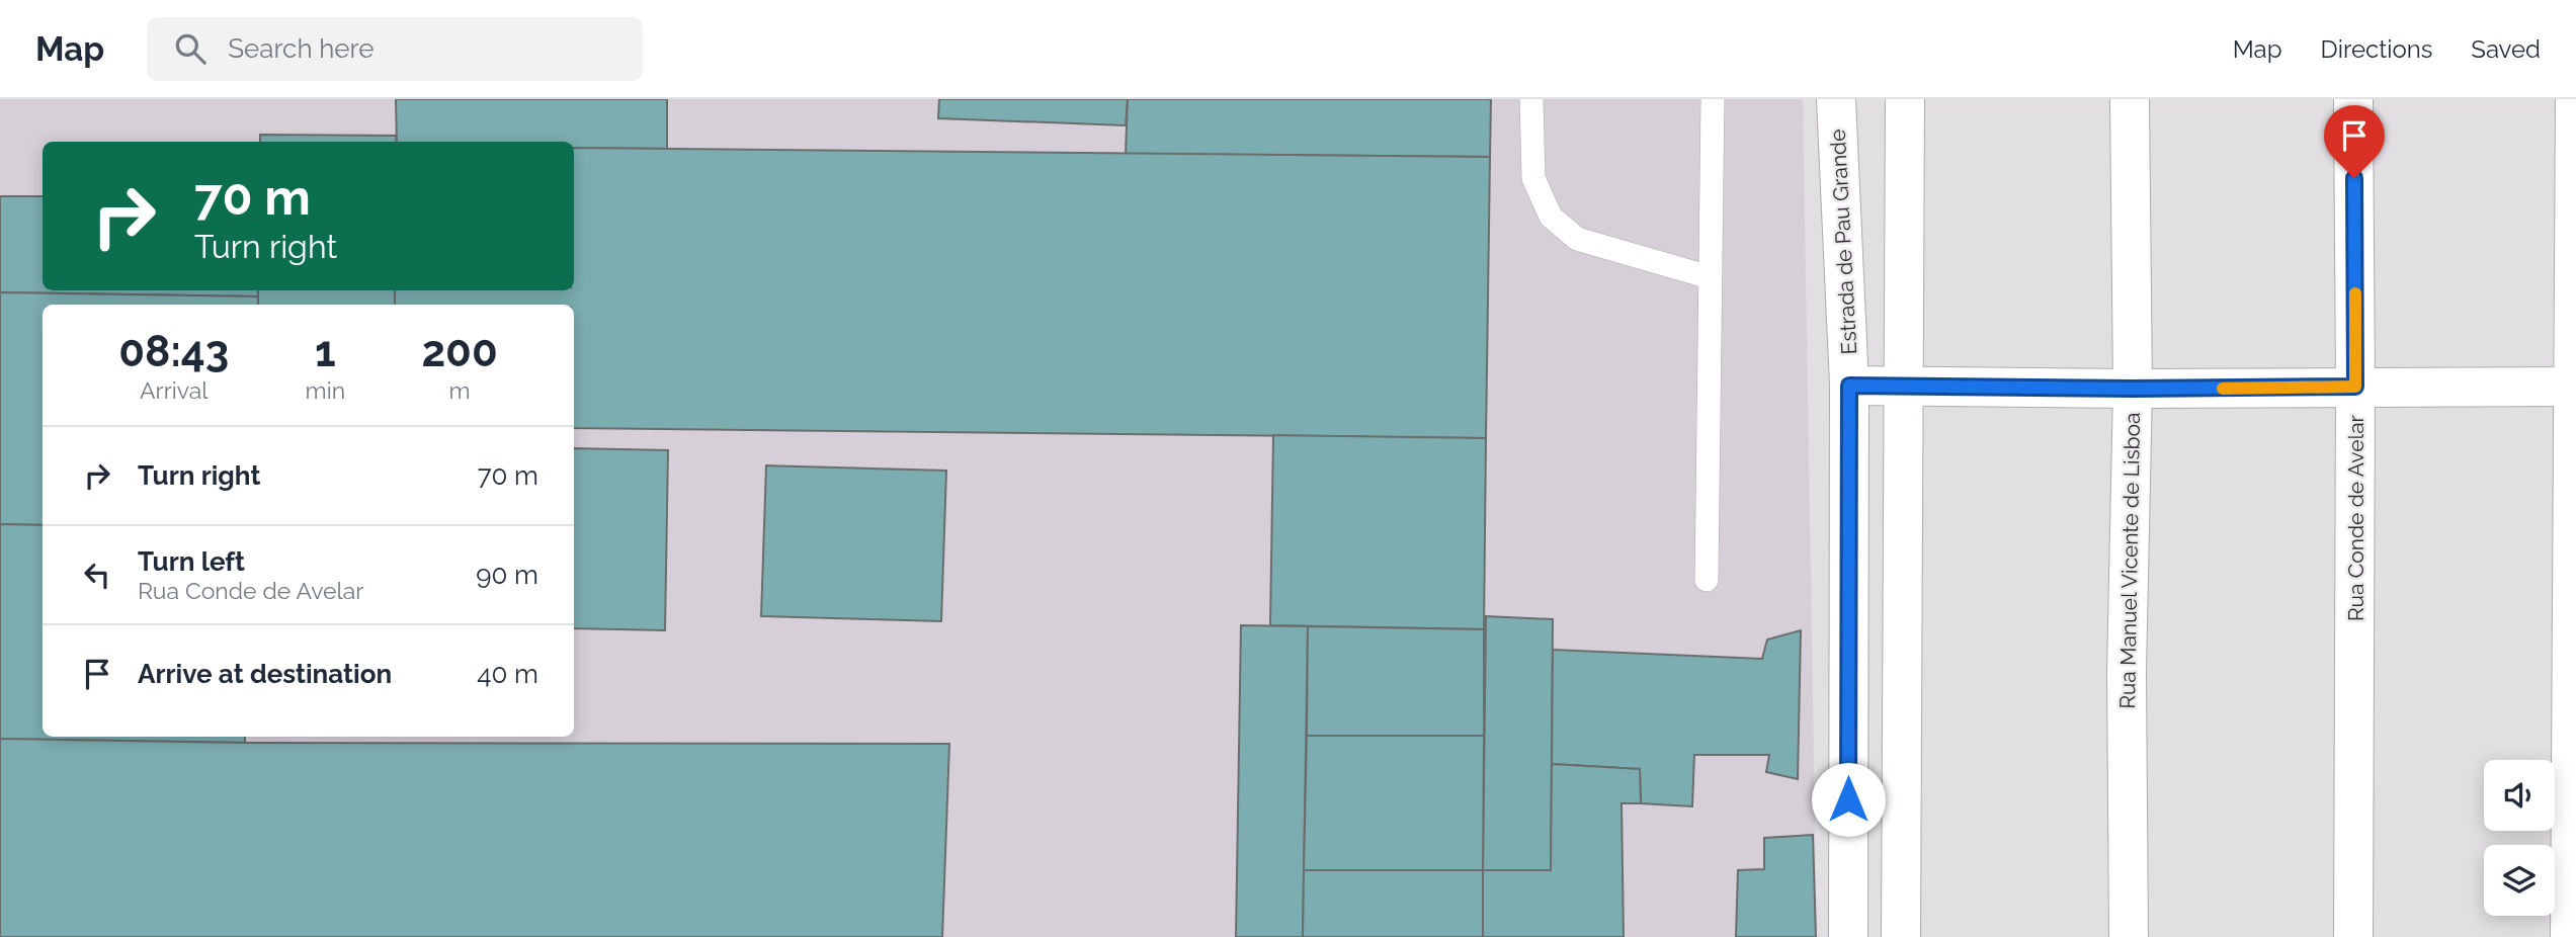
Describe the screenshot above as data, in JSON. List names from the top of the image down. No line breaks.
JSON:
{"streets":{"street":["Estrada de Pau Grande","Rua Conde de Avelar","Rua Manuel Vicente de Lisboa"]},"page":{"header":"Map","search":"Search here","nav":["Map","Directions","Saved"],"turn":["70 m","Turn right"],"eta":["08:43","Arrival","1","min","200","m"],"list":[{"name":"Turn right","value":"70 m"},{"name":"Turn left","note":"Rua Conde de Avelar","value":"90 m"},{"name":"Arrive at destination","value":"40 m"}]}}
